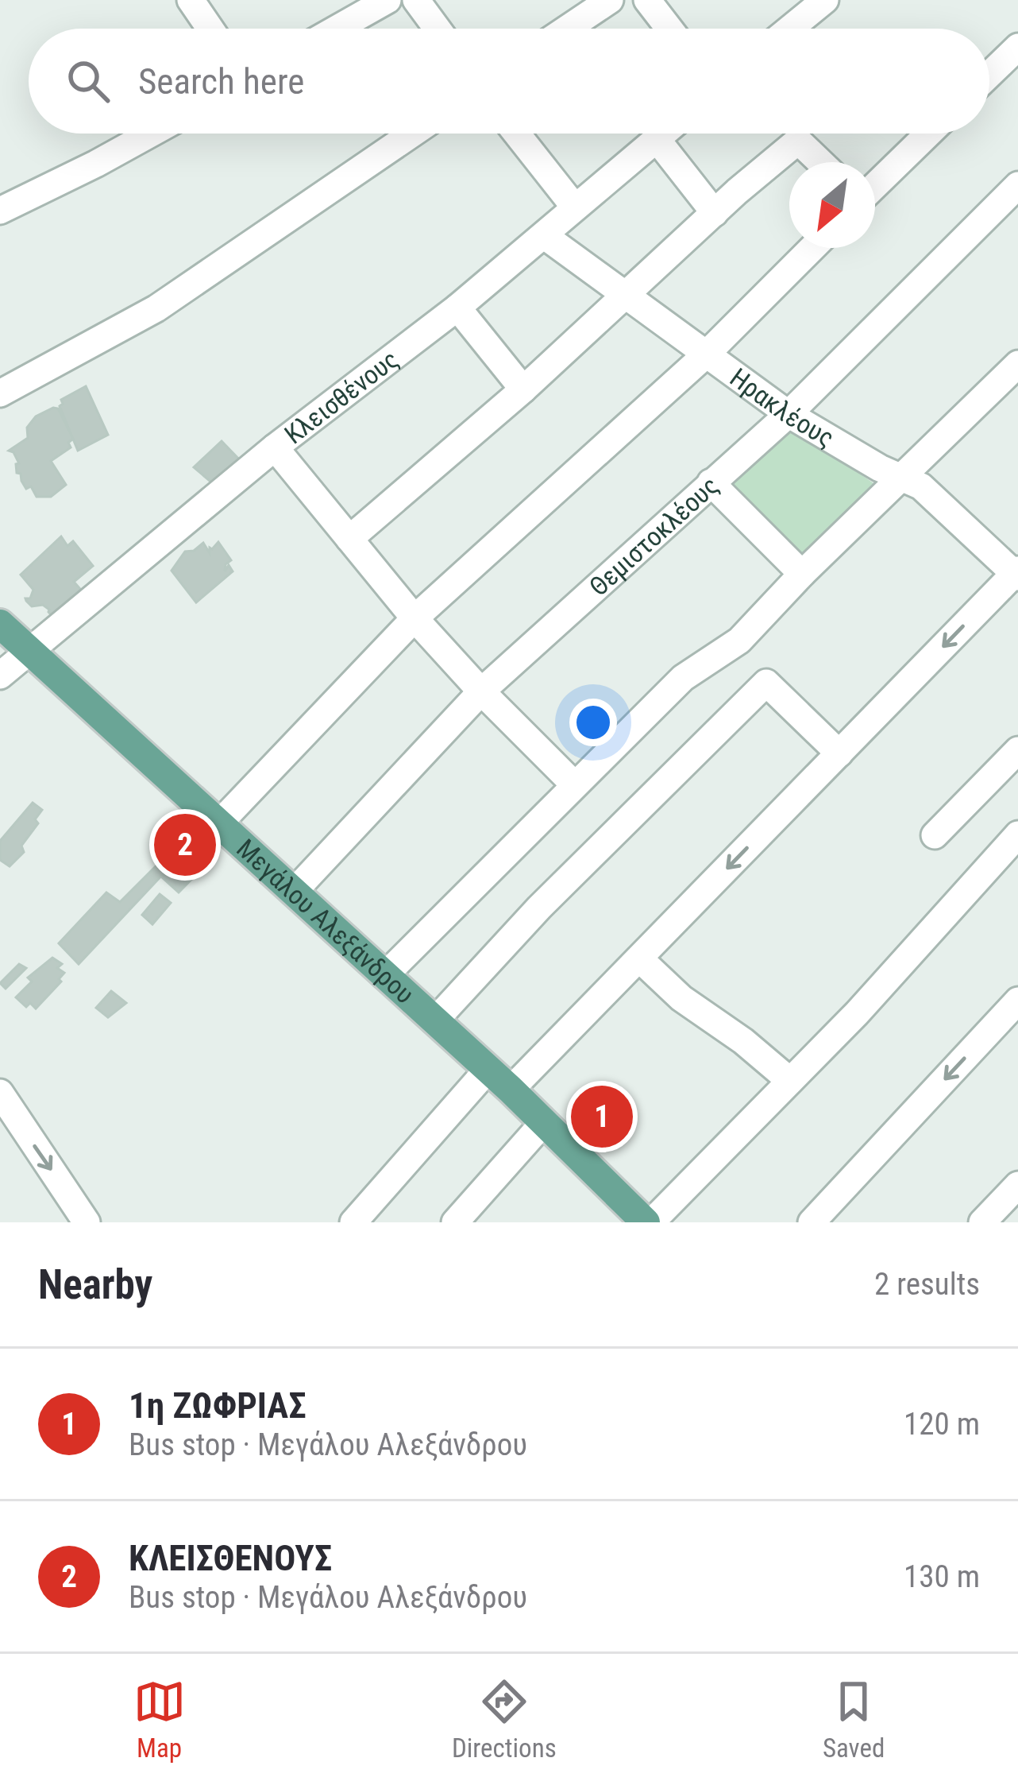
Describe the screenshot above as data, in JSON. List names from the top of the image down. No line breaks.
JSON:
{"streets":{"main road":["Μεγάλου Αλεξάνδρου"],"street":["Κλεισθένους","Ηρακλέους","Θεμιστοκλέους"]},"crossings":[["Κλεισθένους","Ηρακλέους"],["Κλεισθένους","Μεγάλου Αλεξάνδρου"],["Ηρακλέους","Θεμιστοκλέους"],["Θεμιστοκλέους","Μεγάλου Αλεξάνδρου"]],"north":"bottom left","page":{"search":"Search here","pins":["2","1"],"heading":["Nearby","2 results"],"list":[{"mark":"1","name":"1η ΖΩΦΡΙΑΣ","note":"Bus stop · Μεγάλου Αλεξάνδρου","value":"120 m"},{"mark":"2","name":"ΚΛΕΙΣΘΕΝΟΥΣ","note":"Bus stop · Μεγάλου Αλεξάνδρου","value":"130 m"}],"nav":["Map","Directions","Saved"]}}
